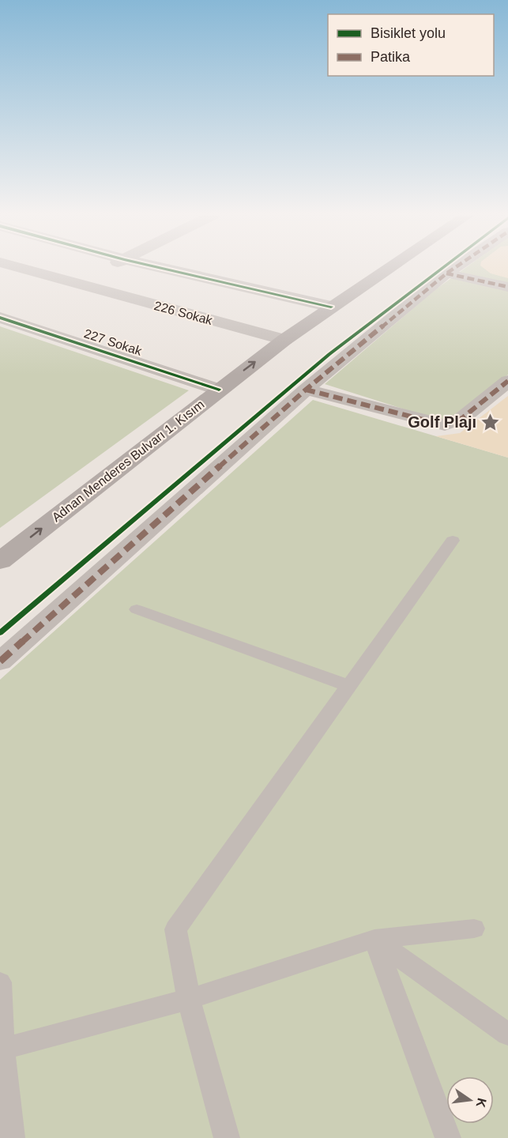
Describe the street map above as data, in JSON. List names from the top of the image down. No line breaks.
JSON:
{"streets":{"main road":["Adnan Menderes Bulvarı 1. Kısım"],"street":["226 Sokak","227 Sokak"]},"crossings":[["226 Sokak","Adnan Menderes Bulvarı 1. Kısım"],["227 Sokak","Adnan Menderes Bulvarı 1. Kısım"]],"one_way":["Adnan Menderes Bulvarı 1. Kısım"],"places":{"place":["Golf Plajı"]},"legend":["Bisiklet yolu","Patika"],"north":"right"}
